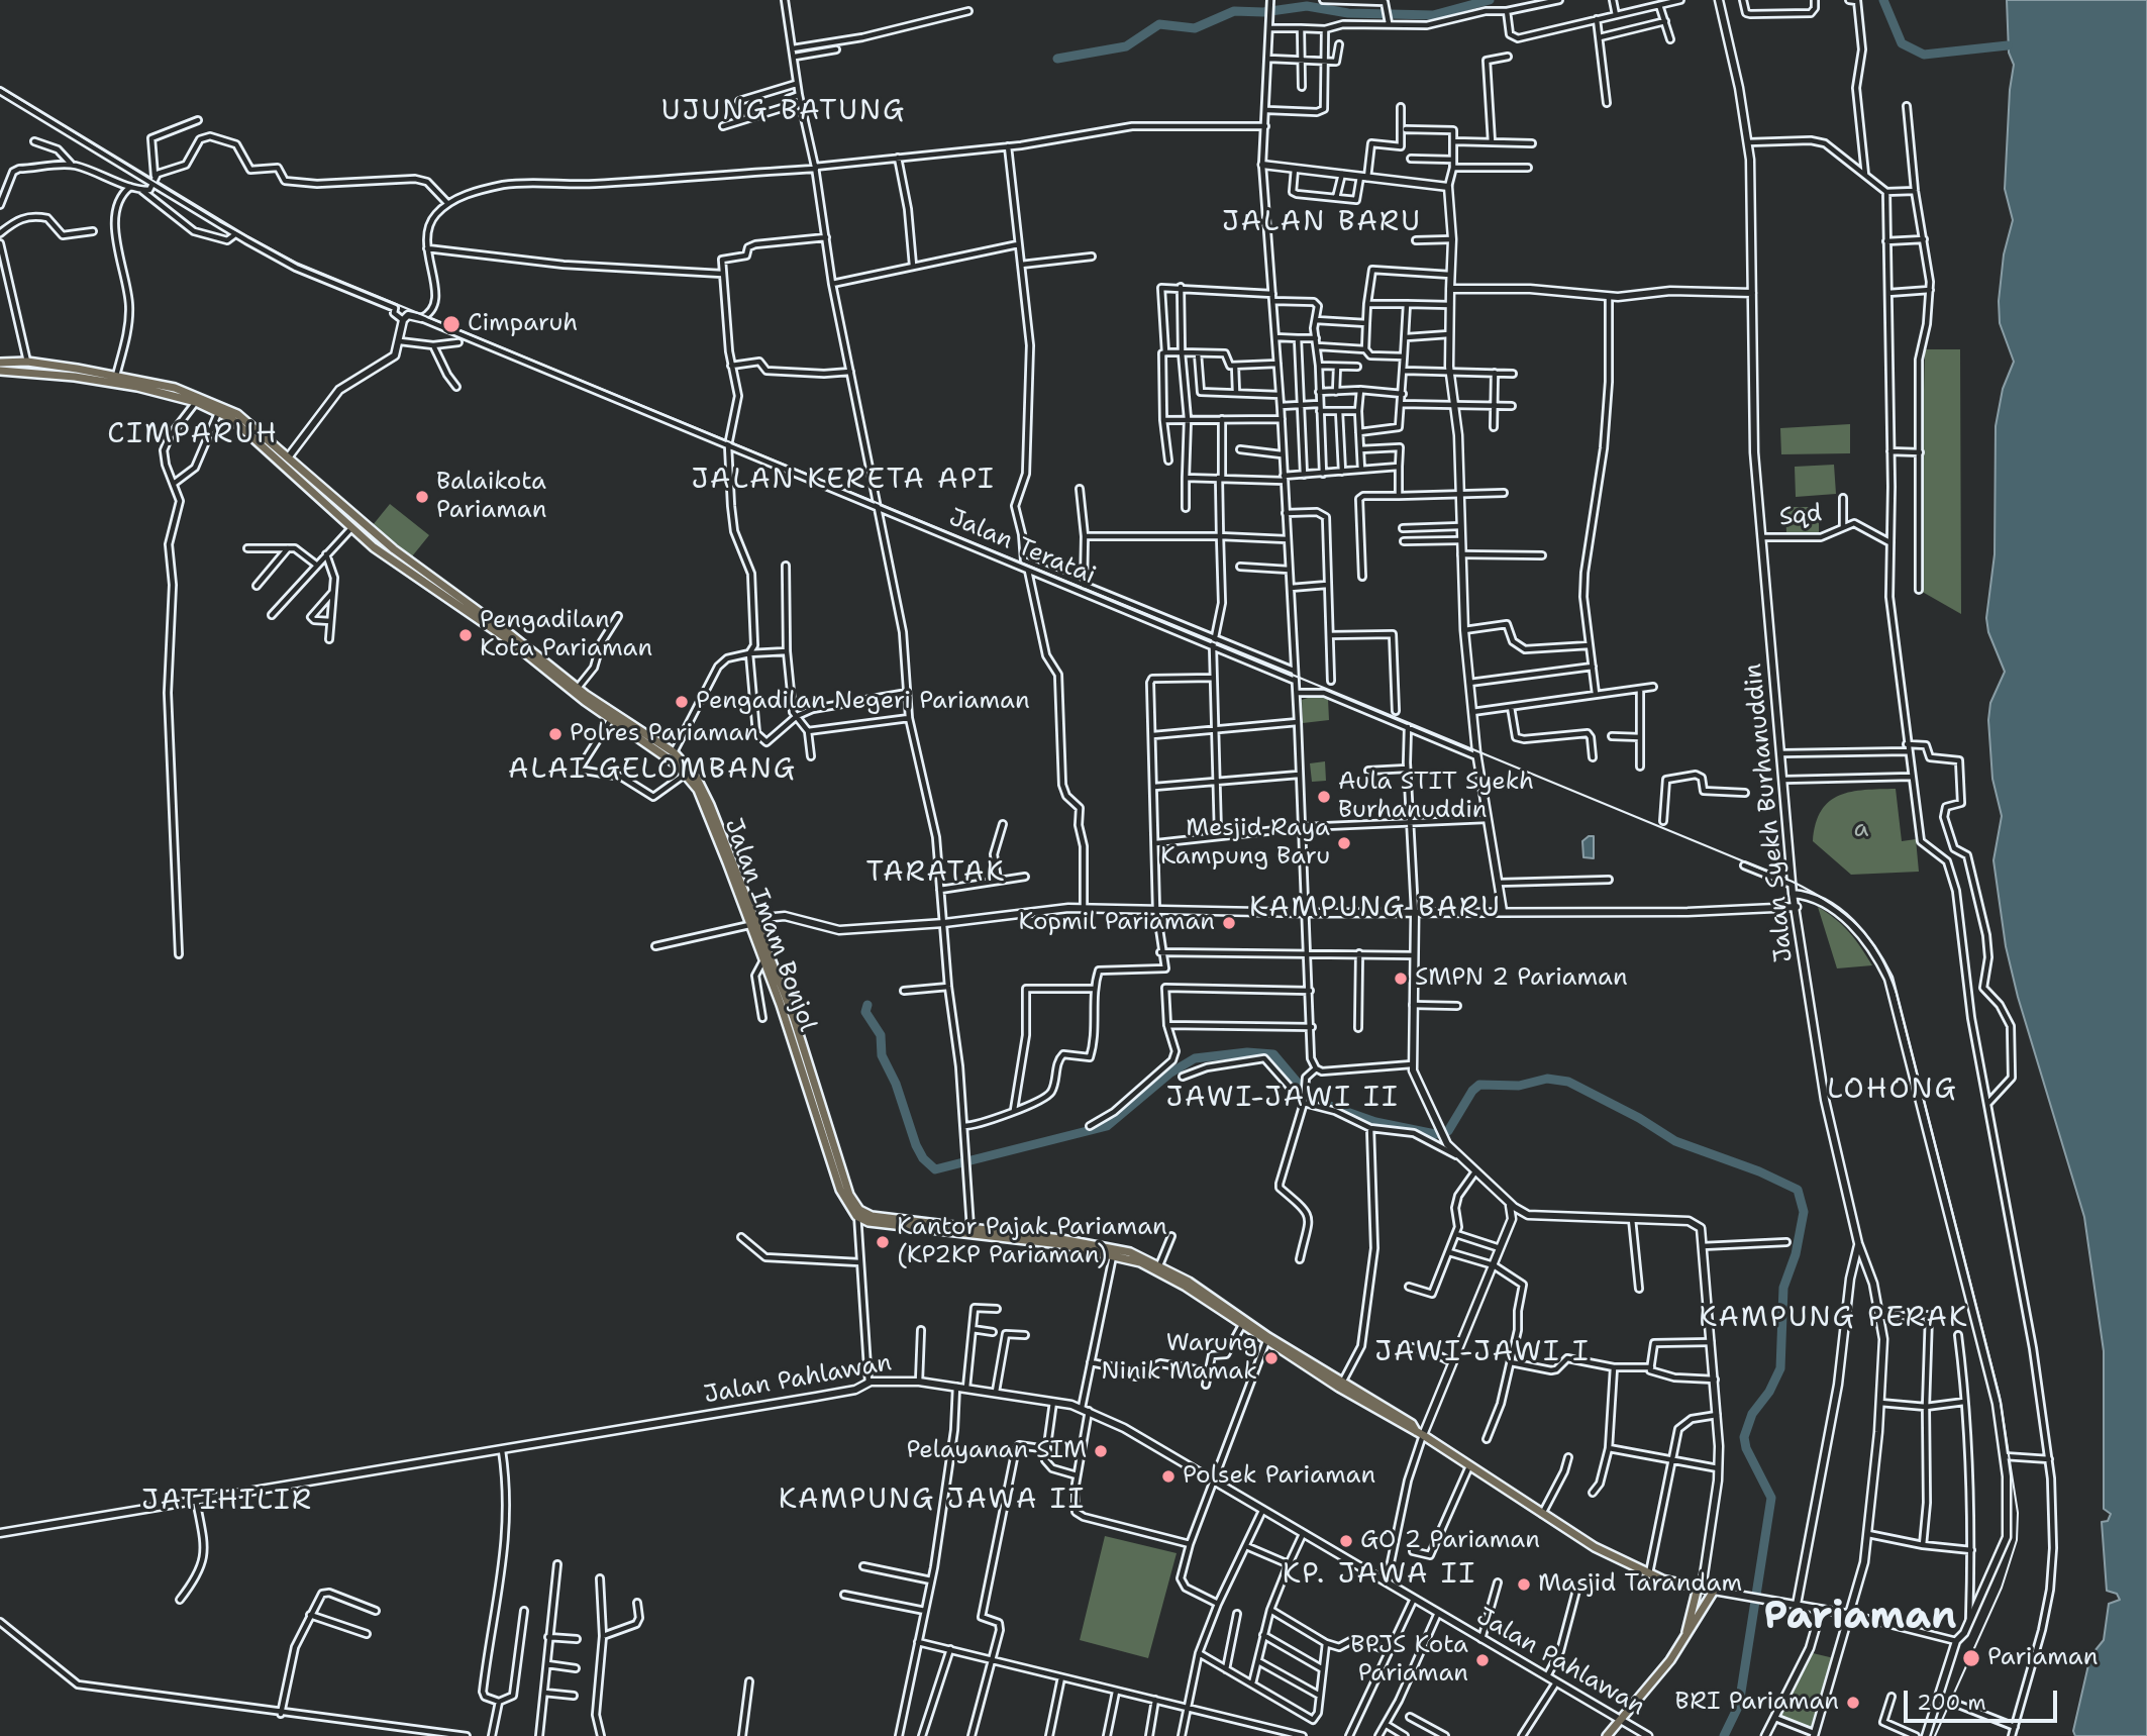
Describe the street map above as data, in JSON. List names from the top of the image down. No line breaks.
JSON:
{"streets":{"main road":["Jalan Imam Bonjol"],"street":["Sqd","Jalan Teratai","Jalan Syekh Burhanuddin","Jalan Pahlawan"]},"crossings":[["Sqd","Jalan Syekh Burhanuddin"]],"districts":["UJUNG BATUNG","JALAN BARU","CIMPARUH","JALAN KERETA API","ALAI GELOMBANG","TARATAK","KAMPUNG BARU","LOHONG","JAWI-JAWI II","KAMPUNG PERAK","JAWI-JAWI I","KAMPUNG JAWA II","JATIHILIR","KP. JAWA II","Pariaman"],"parks":["a"],"places":["Cimparuh","Balaikota Pariaman","Pengadilan Kota Pariaman","Pengadilan Negeri Pariaman","Polres Pariaman","Aula STIT Syekh Burhanuddin","Mesjid Raya Kampung Baru","Kopmil Pariaman","SMPN 2 Pariaman","Kantor Pajak Pariaman (KP2KP Pariaman)","Warung Ninik Mamak","Pelayanan SIM","Polsek Pariaman","GO 2 Pariaman","Masjid Tarandam","Pariaman","BPJS Kota Pariaman","BRI Pariaman"],"scale_bar":"200 m"}
